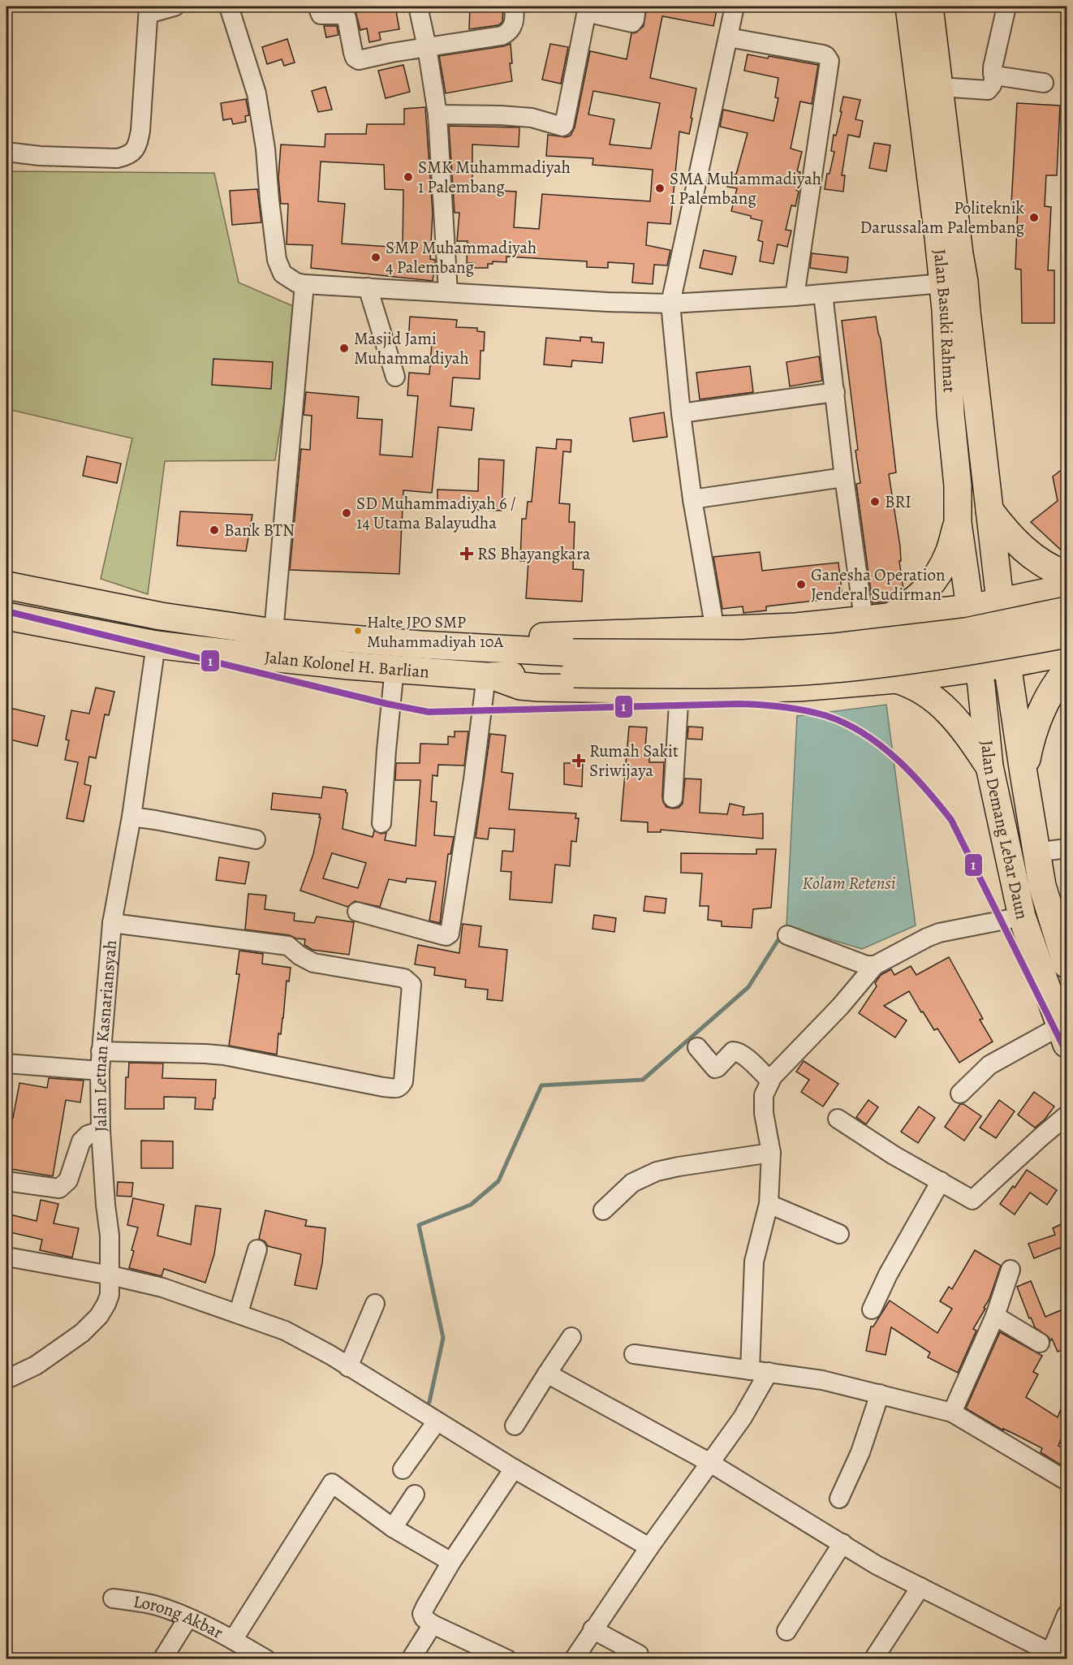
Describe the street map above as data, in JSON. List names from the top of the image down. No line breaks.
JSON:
{"streets":{"highway":["Jalan Basuki Rahmat","Jalan Kolonel H. Barlian","Jalan Demang Lebar Daun"],"street":["Jalan Letnan Kasnariansyah","Lorong Akbar"]},"crossings":[["Jalan Basuki Rahmat","Jalan Demang Lebar Daun"],["Jalan Kolonel H. Barlian","Jalan Letnan Kasnariansyah"]],"water":["Kolam Retensi"],"places":{"other":["SMK Muhammadiyah 1 Palembang","SMA Muhammadiyah 1 Palembang","Politeknik Darussalam Palembang","SMP Muhammadiyah 4 Palembang","Masjid Jami Muhammadiyah","BRI","SD Muhammadiyah 6 / 14 Utama Balayudha","Bank BTN","Ganesha Operation Jenderal Sudirman","Halte JPO SMP Muhammadiyah 10A"],"health":["RS Bhayangkara","Rumah Sakit Sriwijaya"]},"lines":["rail line 1"]}
